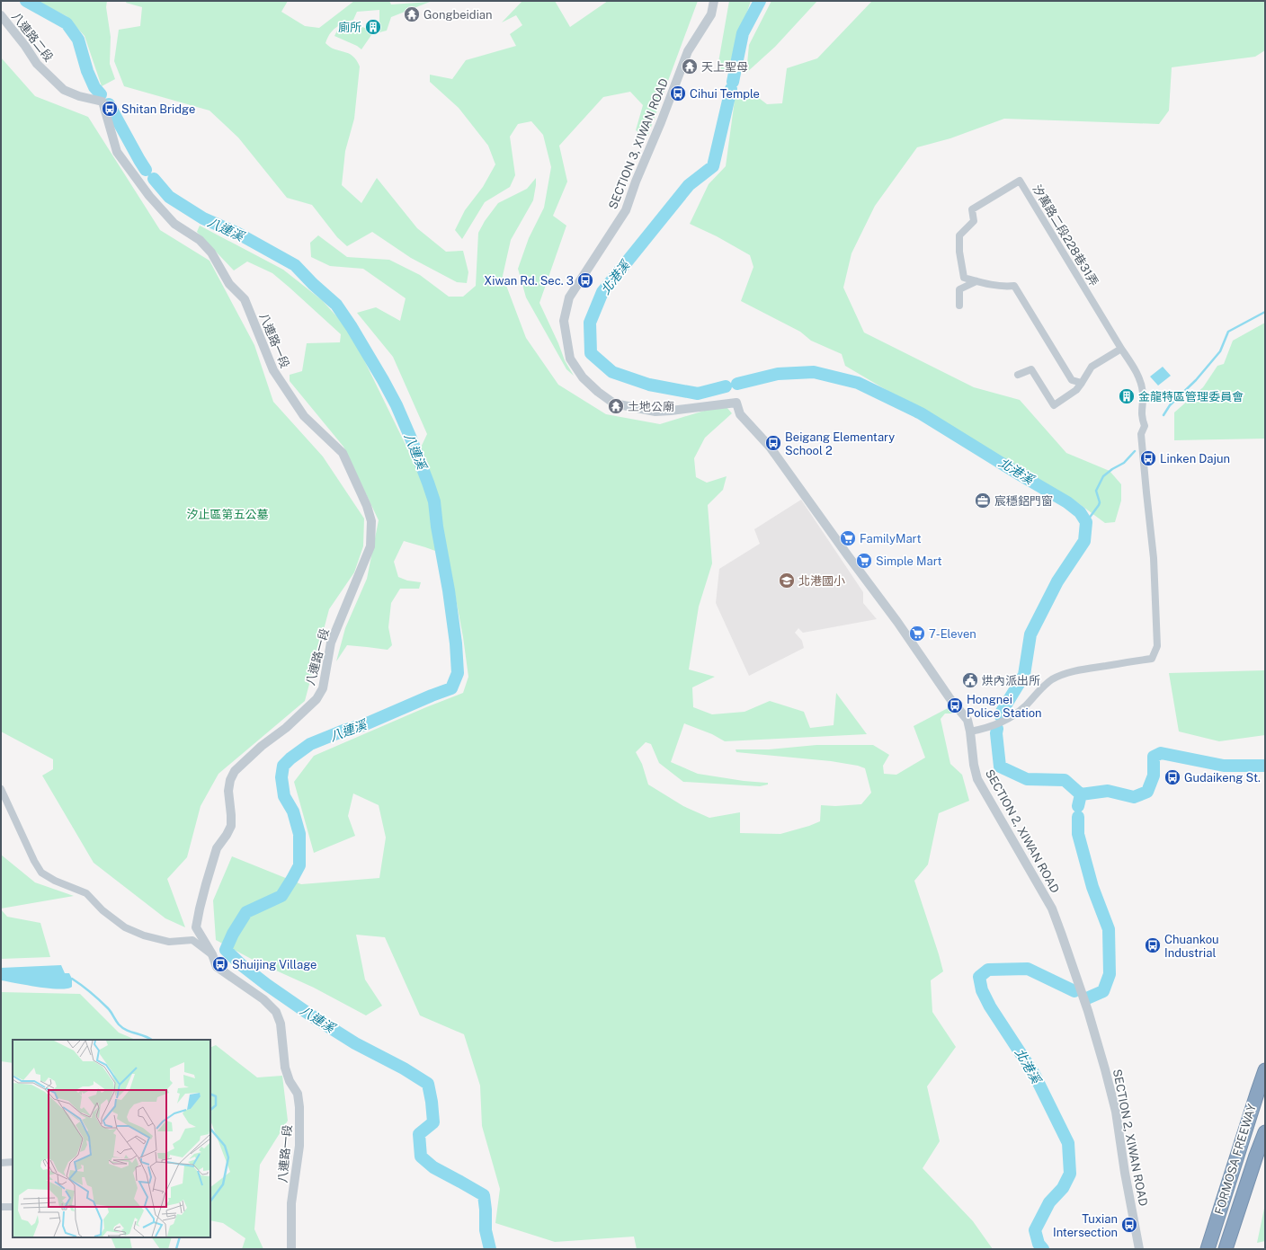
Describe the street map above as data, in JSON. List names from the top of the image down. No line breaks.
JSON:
{"streets":{"highway":["FORMOSA FREEWAY"],"street":["八連路二段","SECTION 3, XIWAN ROAD","汐萬路二段228巷31弄","八連路一段","SECTION 2, XIWAN ROAD"]},"crossings":[["八連路二段","八連路一段"],["SECTION 3, XIWAN ROAD","SECTION 2, XIWAN ROAD"],["汐萬路二段228巷31弄","SECTION 2, XIWAN ROAD"]],"water":["八連溪","北港溪"],"parks":["汐止區第五公墓"],"places":{"temple":["Gongbeidian","天上聖母","土地公廟"],"building":["廁所","金龍特區管理委員會"],"bus stop":["Cihui Temple","Shitan Bridge","Xiwan Rd. Sec. 3","Beigang Elementary School 2","Linken Dajun","Hongnei Police Station","Gudaikeng St.","Chuankou Industrial","Shuijing Village","Tuxian Intersection"],"office":["宸穩鋁門窗"],"supermarket":["FamilyMart","Simple Mart","7-Eleven"],"school or university":["北港國小"],"public building":["烘內派出所"]}}
